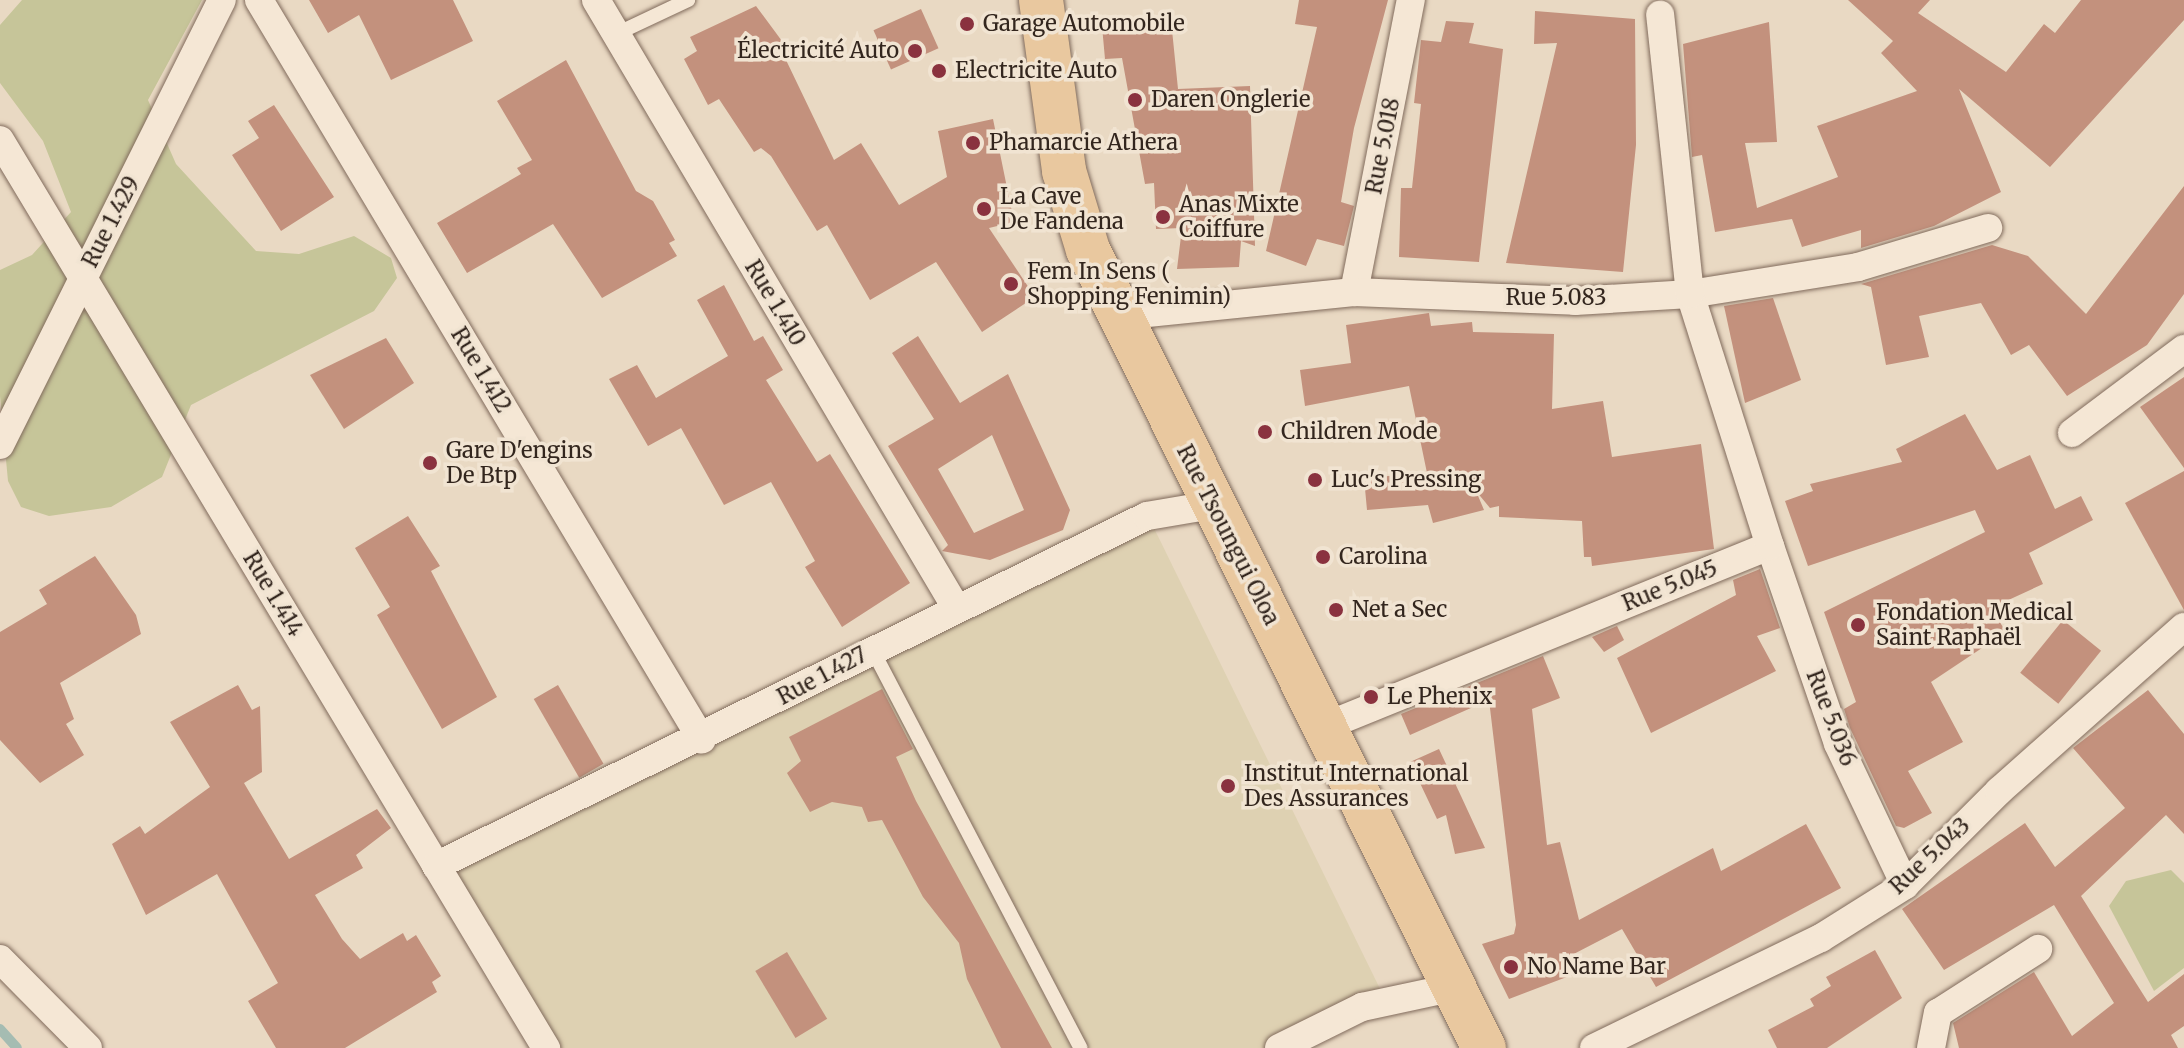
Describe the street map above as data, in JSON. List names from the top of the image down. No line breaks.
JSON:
{"streets":{"main road":["Rue Tsoungui Oloa"],"street":["Rue 5.018","Rue 1.429","Rue 5.083","Rue 1.410","Rue 1.412","Rue 5.045","Rue 1.414","Rue 1.427","Rue 5.036","Rue 5.043"]},"crossings":[["Rue 5.018","Rue 5.083"],["Rue 1.429","Rue 1.414"],["Rue 5.083","Rue Tsoungui Oloa"],["Rue 1.410","Rue 1.427"],["Rue 1.412","Rue 1.427"],["Rue Tsoungui Oloa","Rue 5.045"],["Rue Tsoungui Oloa","Rue 1.427"],["Rue 5.045","Rue 5.036"],["Rue 1.414","Rue 1.427"],["Rue 5.036","Rue 5.043"]],"places":["Garage Automobile","Électricité Auto","Electricite Auto","Daren Onglerie","Phamarcie Athera","La Cave De Fandena","Anas Mixte Coiffure","Fem In Sens ( Shopping Fenimin)","Children Mode","Gare D'engins De Btp","Luc's Pressing","Carolina","Net a Sec","Fondation Medical Saint Raphaël","Le Phenix","Institut International Des Assurances","No Name Bar"]}
